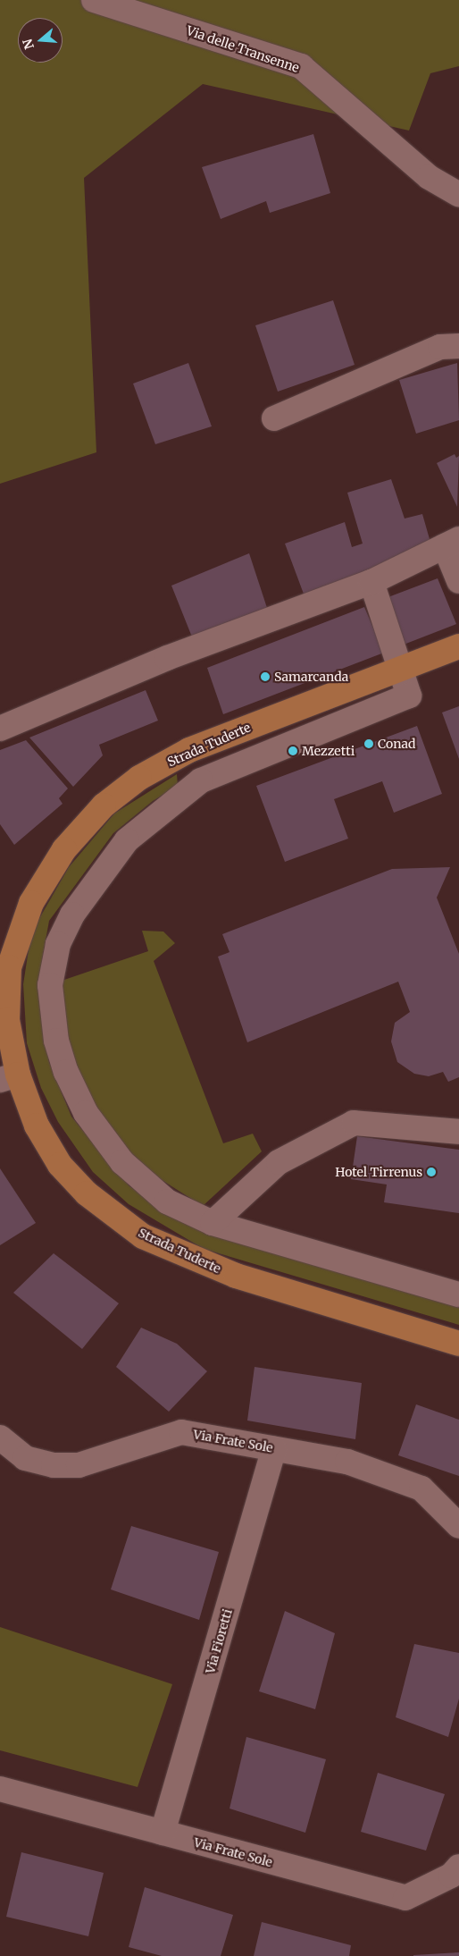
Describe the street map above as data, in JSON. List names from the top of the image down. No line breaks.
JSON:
{"streets":{"main road":["Strada Tuderte"],"street":["Via delle Transenne","Via Frate Sole","Via Fioretti"]},"crossings":[["Via Frate Sole","Via Fioretti"]],"places":["Samarcanda","Conad","Mezzetti","Hotel Tirrenus"],"north":"left"}
